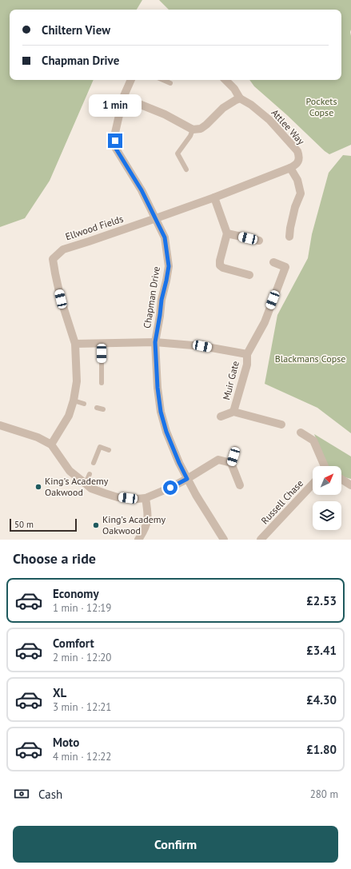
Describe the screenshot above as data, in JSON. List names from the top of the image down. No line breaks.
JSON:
{"streets":{"street":["Attlee Way","Ellwood Fields","Chapman Drive","Muir Gate","Russell Chase"]},"crossings":[["Ellwood Fields","Chapman Drive"],["Ellwood Fields","Muir Gate"],["Chapman Drive","Muir Gate"]],"parks":["Pockets Copse","Blackmans Copse"],"places":["King's Academy Oakwood","King’s Academy Oakwood"],"scale_bar":"50 m","north":"top right","page":{"banner":["Chiltern View","Chapman Drive"],"bubble":"1 min","scale":"50 m","heading":"Choose a ride","list":[{"name":"Economy","note":"1 min · 12:19","value":"£2.53"},{"name":"Comfort","note":"2 min · 12:20","value":"£3.41"},{"name":"XL","note":"3 min · 12:21","value":"£4.30"},{"name":"Moto","note":"4 min · 12:22","value":"£1.80"}],"pay":["Cash","280 m"],"buttons":"Confirm"}}
